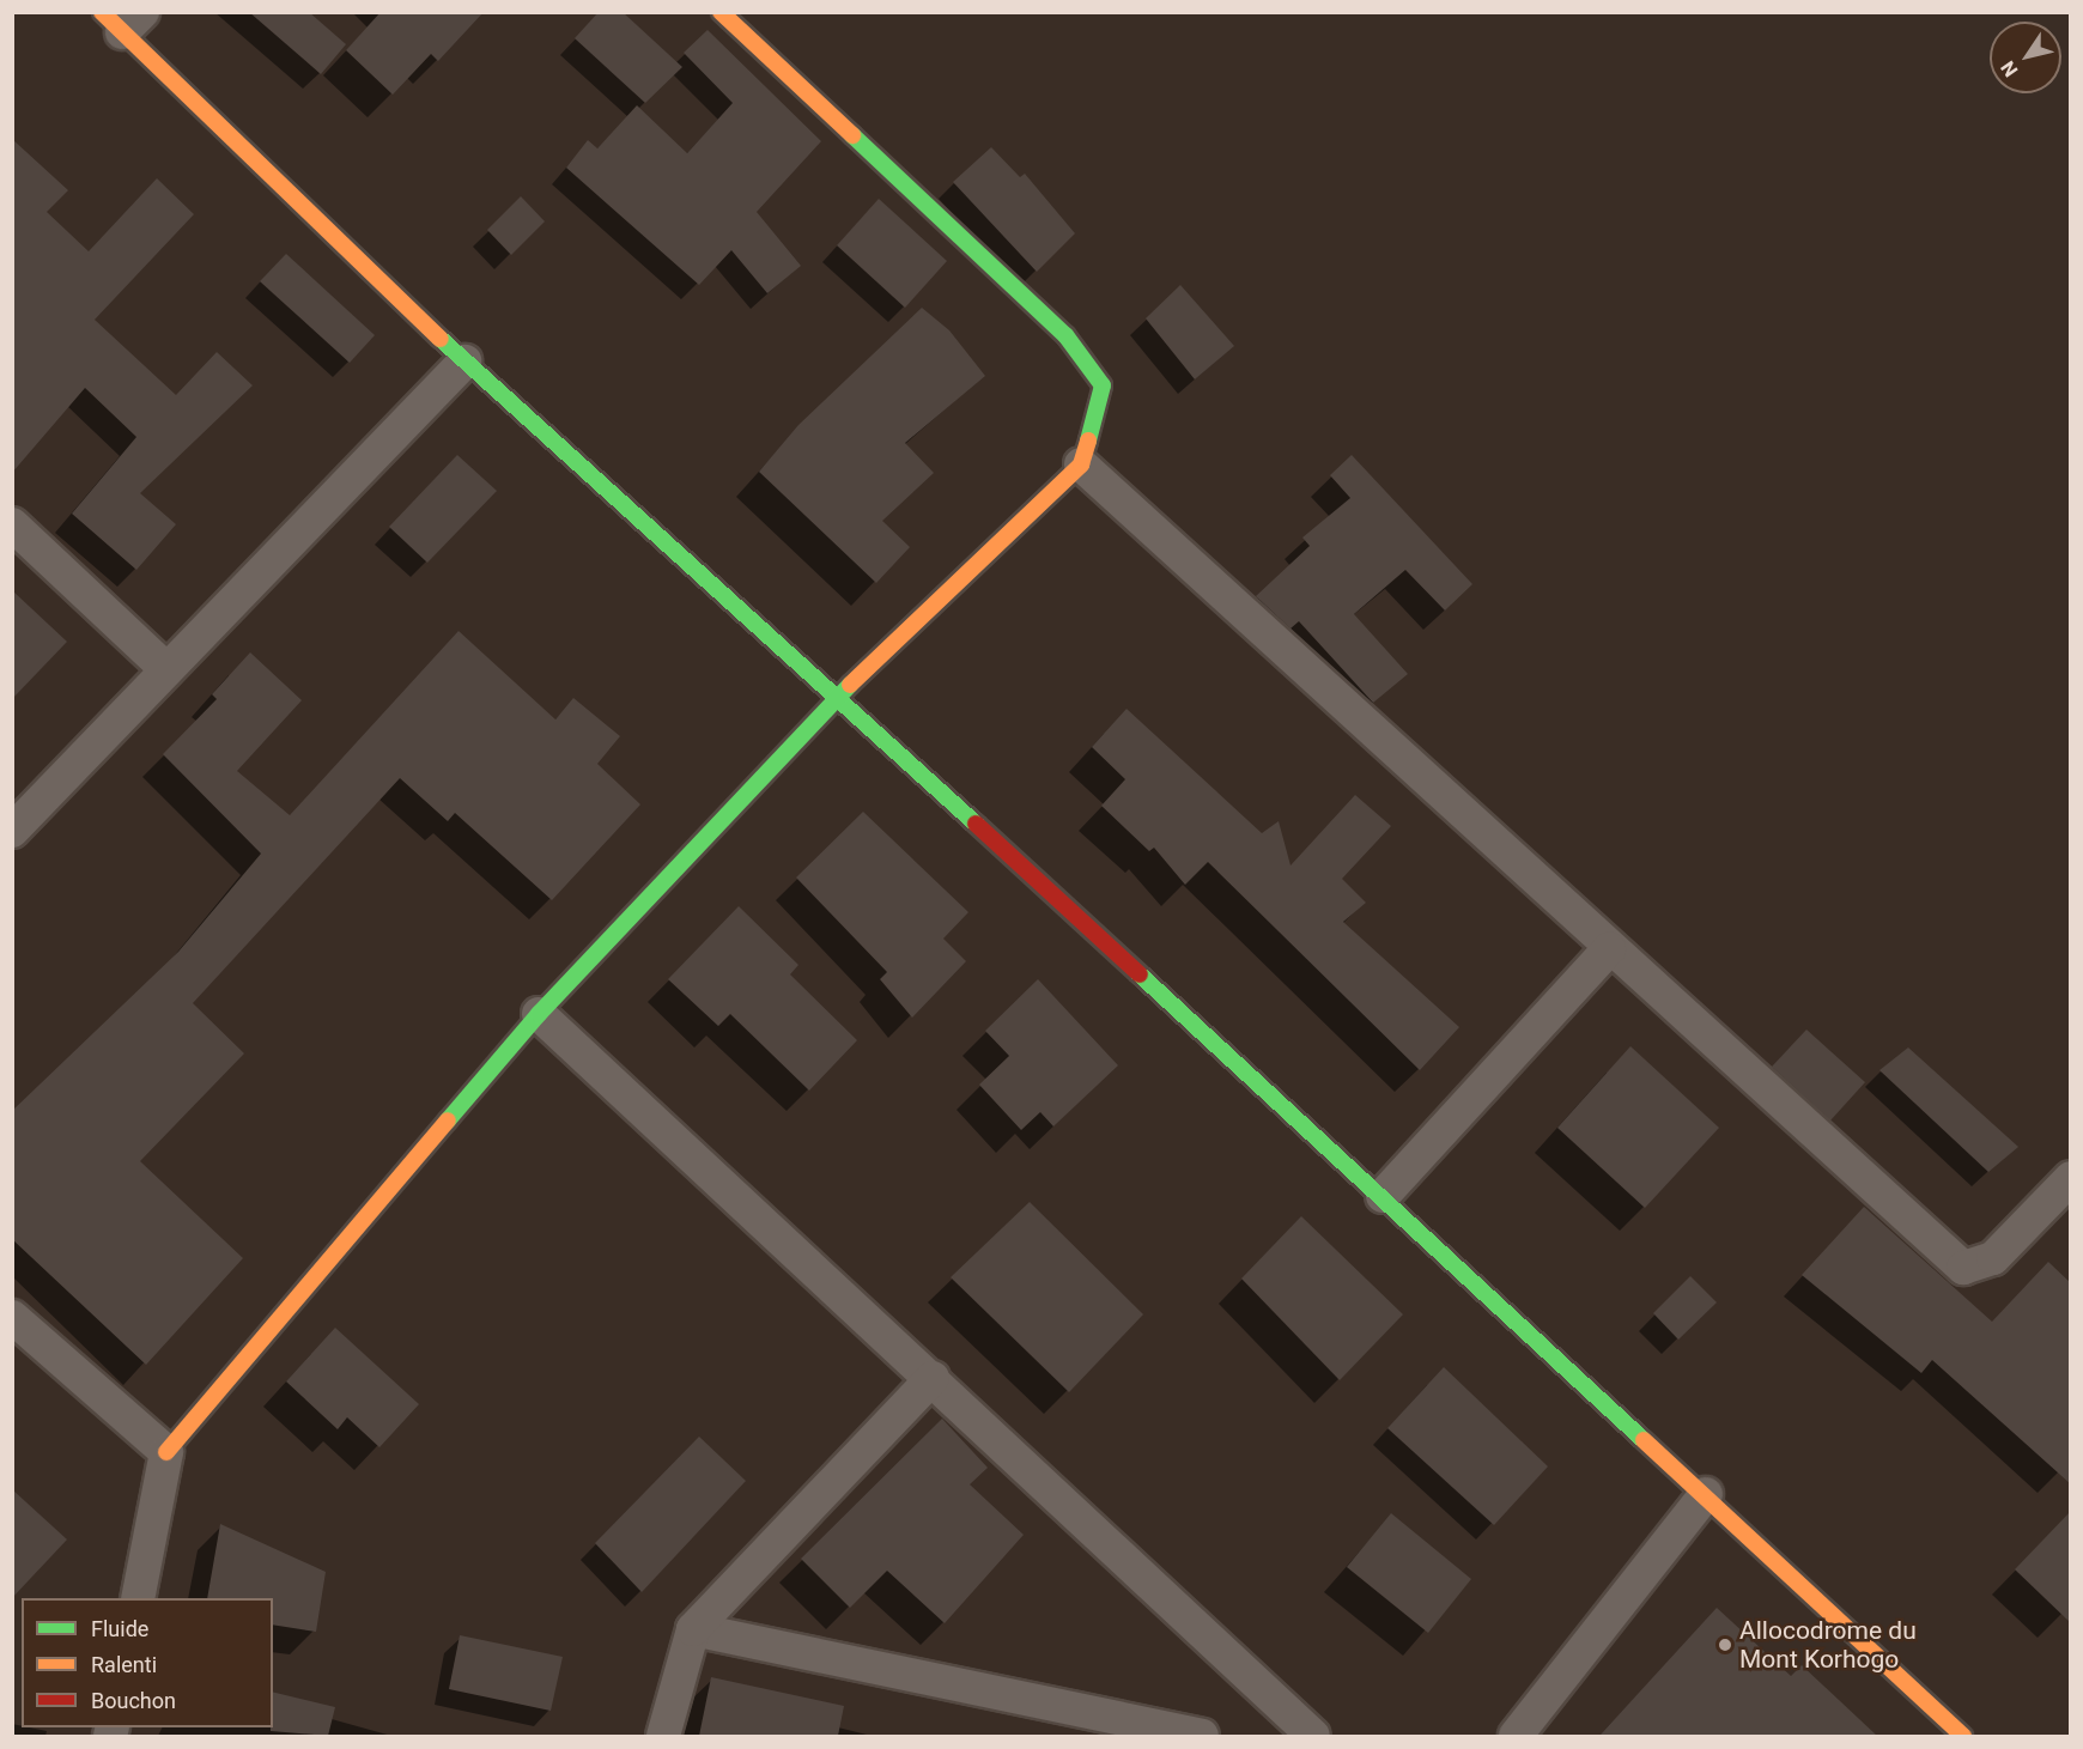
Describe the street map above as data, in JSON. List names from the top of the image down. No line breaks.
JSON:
{"places":["Allocodrome du Mont Korhogo"],"legend":["Fluide","Ralenti","Bouchon"],"north":"bottom left"}
